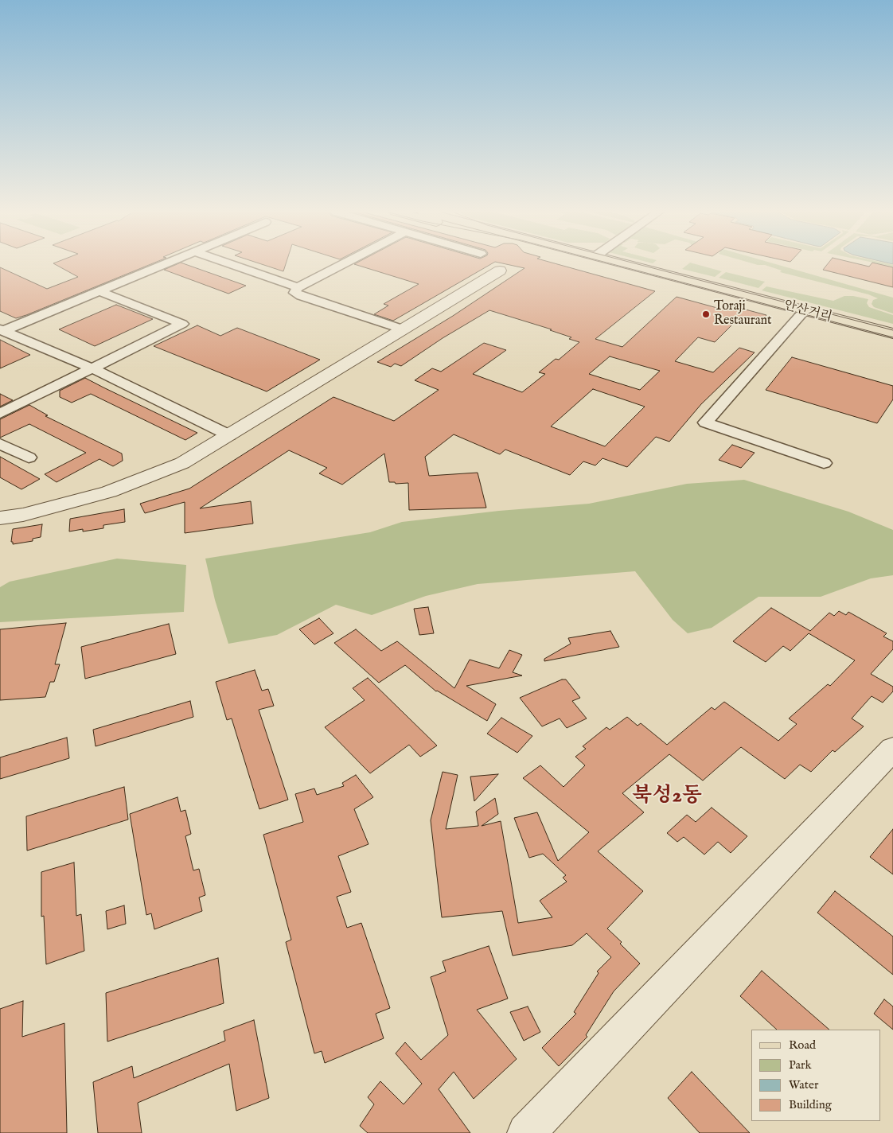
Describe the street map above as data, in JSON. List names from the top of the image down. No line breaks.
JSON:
{"streets":{"main road":["안산거리"]},"districts":["북성2동"],"places":["Toraji Restaurant"],"legend":["Road","Park","Water","Building"]}
